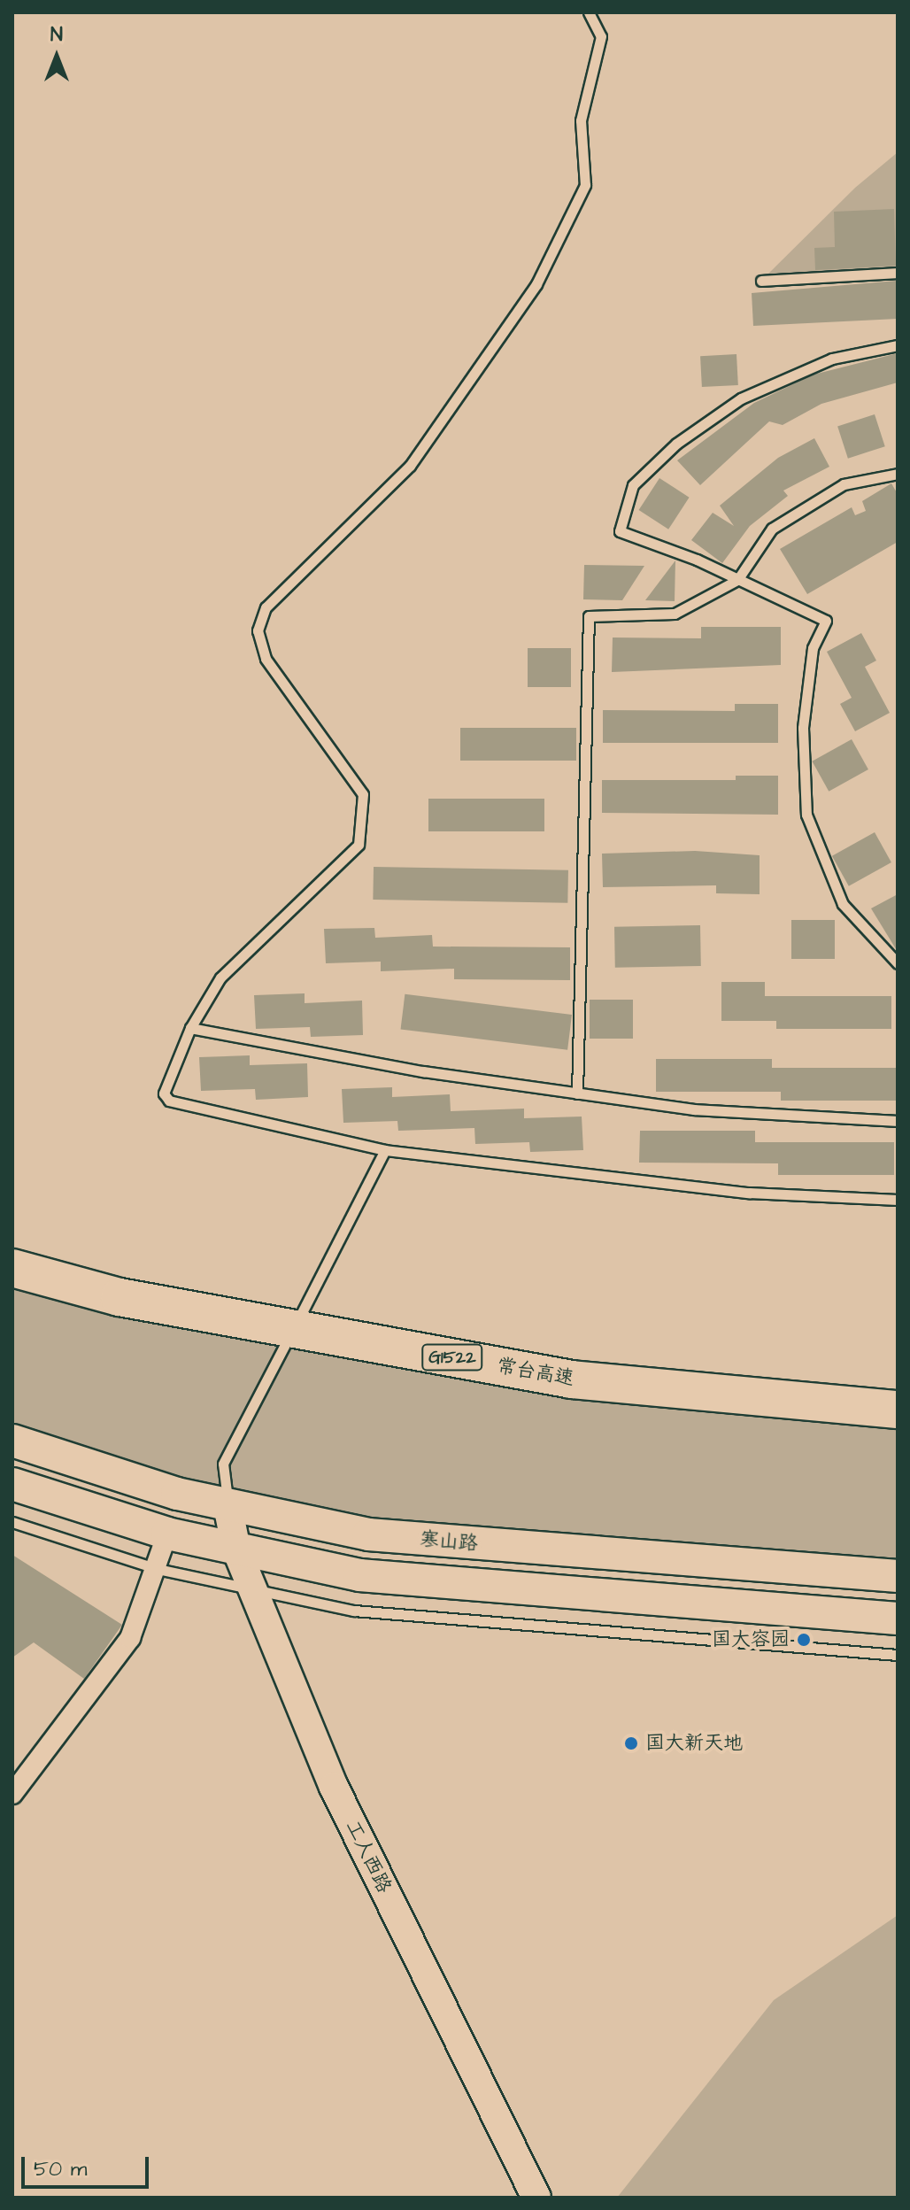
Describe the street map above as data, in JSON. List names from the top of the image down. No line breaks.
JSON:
{"streets":{"highway":["G1522","常台高速"],"main road":["寒山路","工人西路"]},"crossings":[["寒山路","工人西路"]],"places":["国大容园","国大新天地"],"scale_bar":"50 m","north":"top"}
